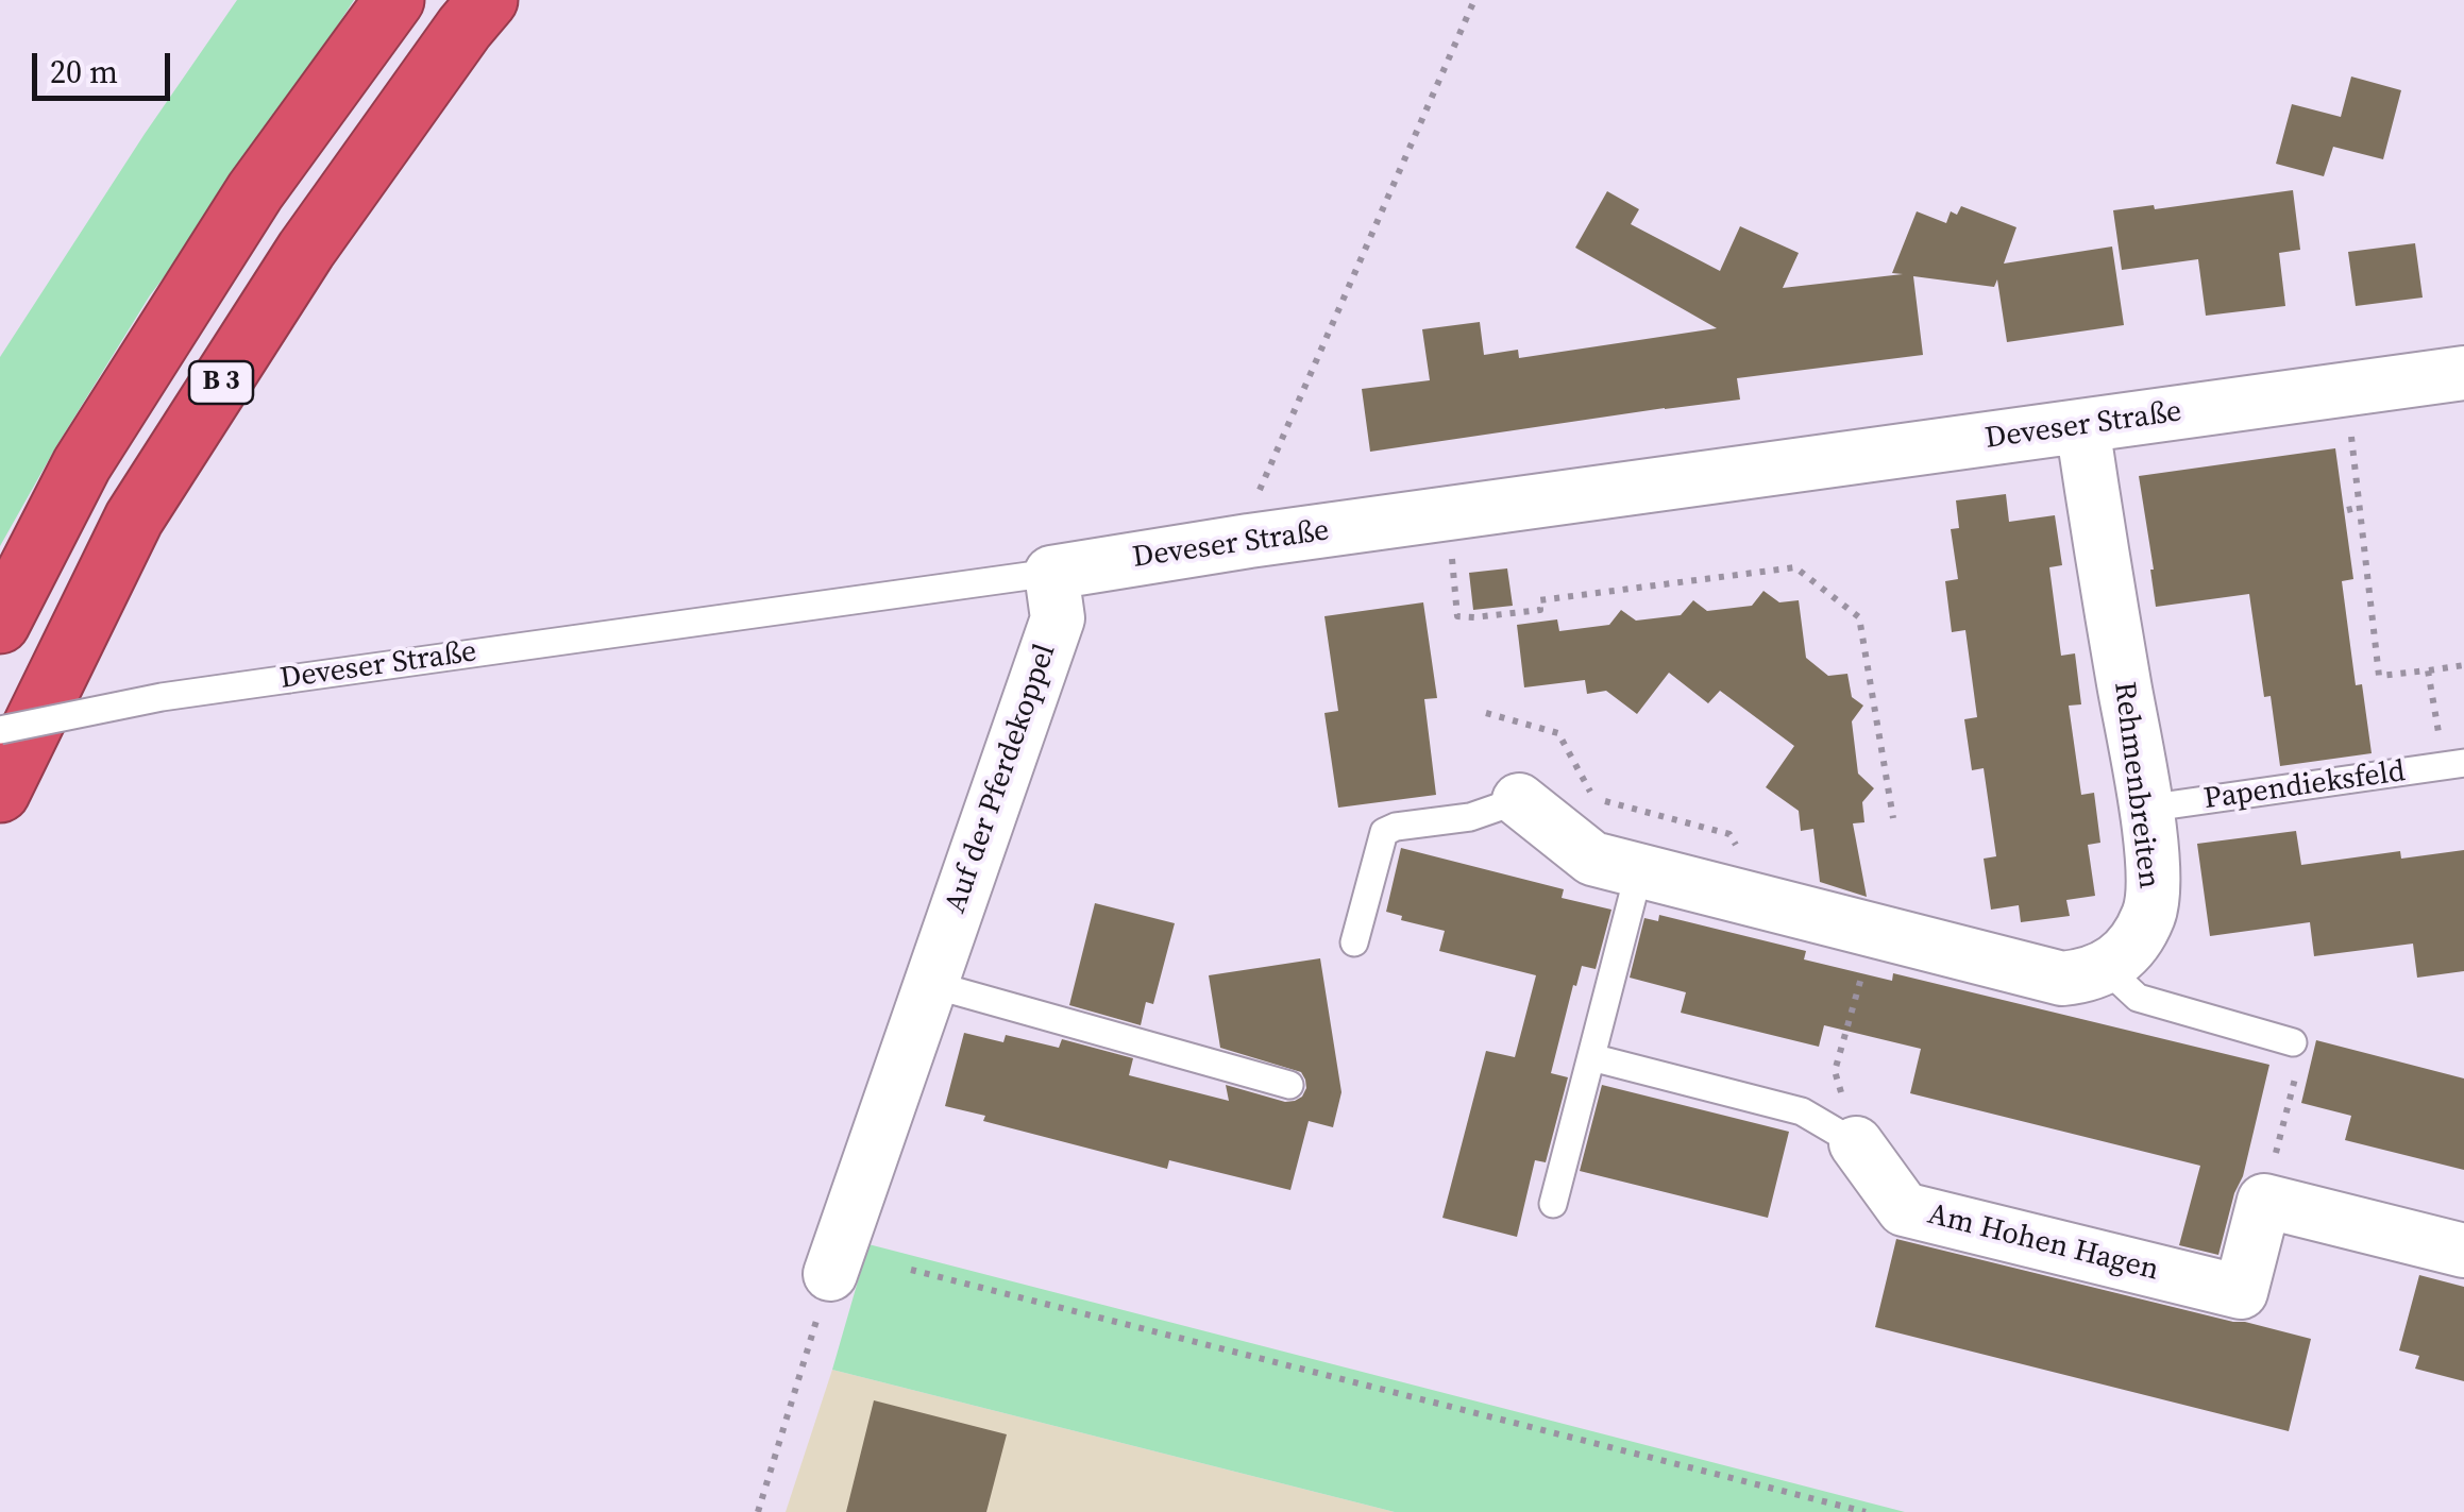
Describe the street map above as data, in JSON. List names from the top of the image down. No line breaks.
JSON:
{"streets":{"highway":["B 3"],"street":["Deveser Straße","Auf der Pferdekoppel","Rehmenbreiten","Am Hohen Hagen"],"lane":["Papendieksfeld"]},"crossings":[["Deveser Straße","Auf der Pferdekoppel"],["Deveser Straße","Rehmenbreiten"],["Rehmenbreiten","Papendieksfeld"]],"scale_bar":"20 m"}
